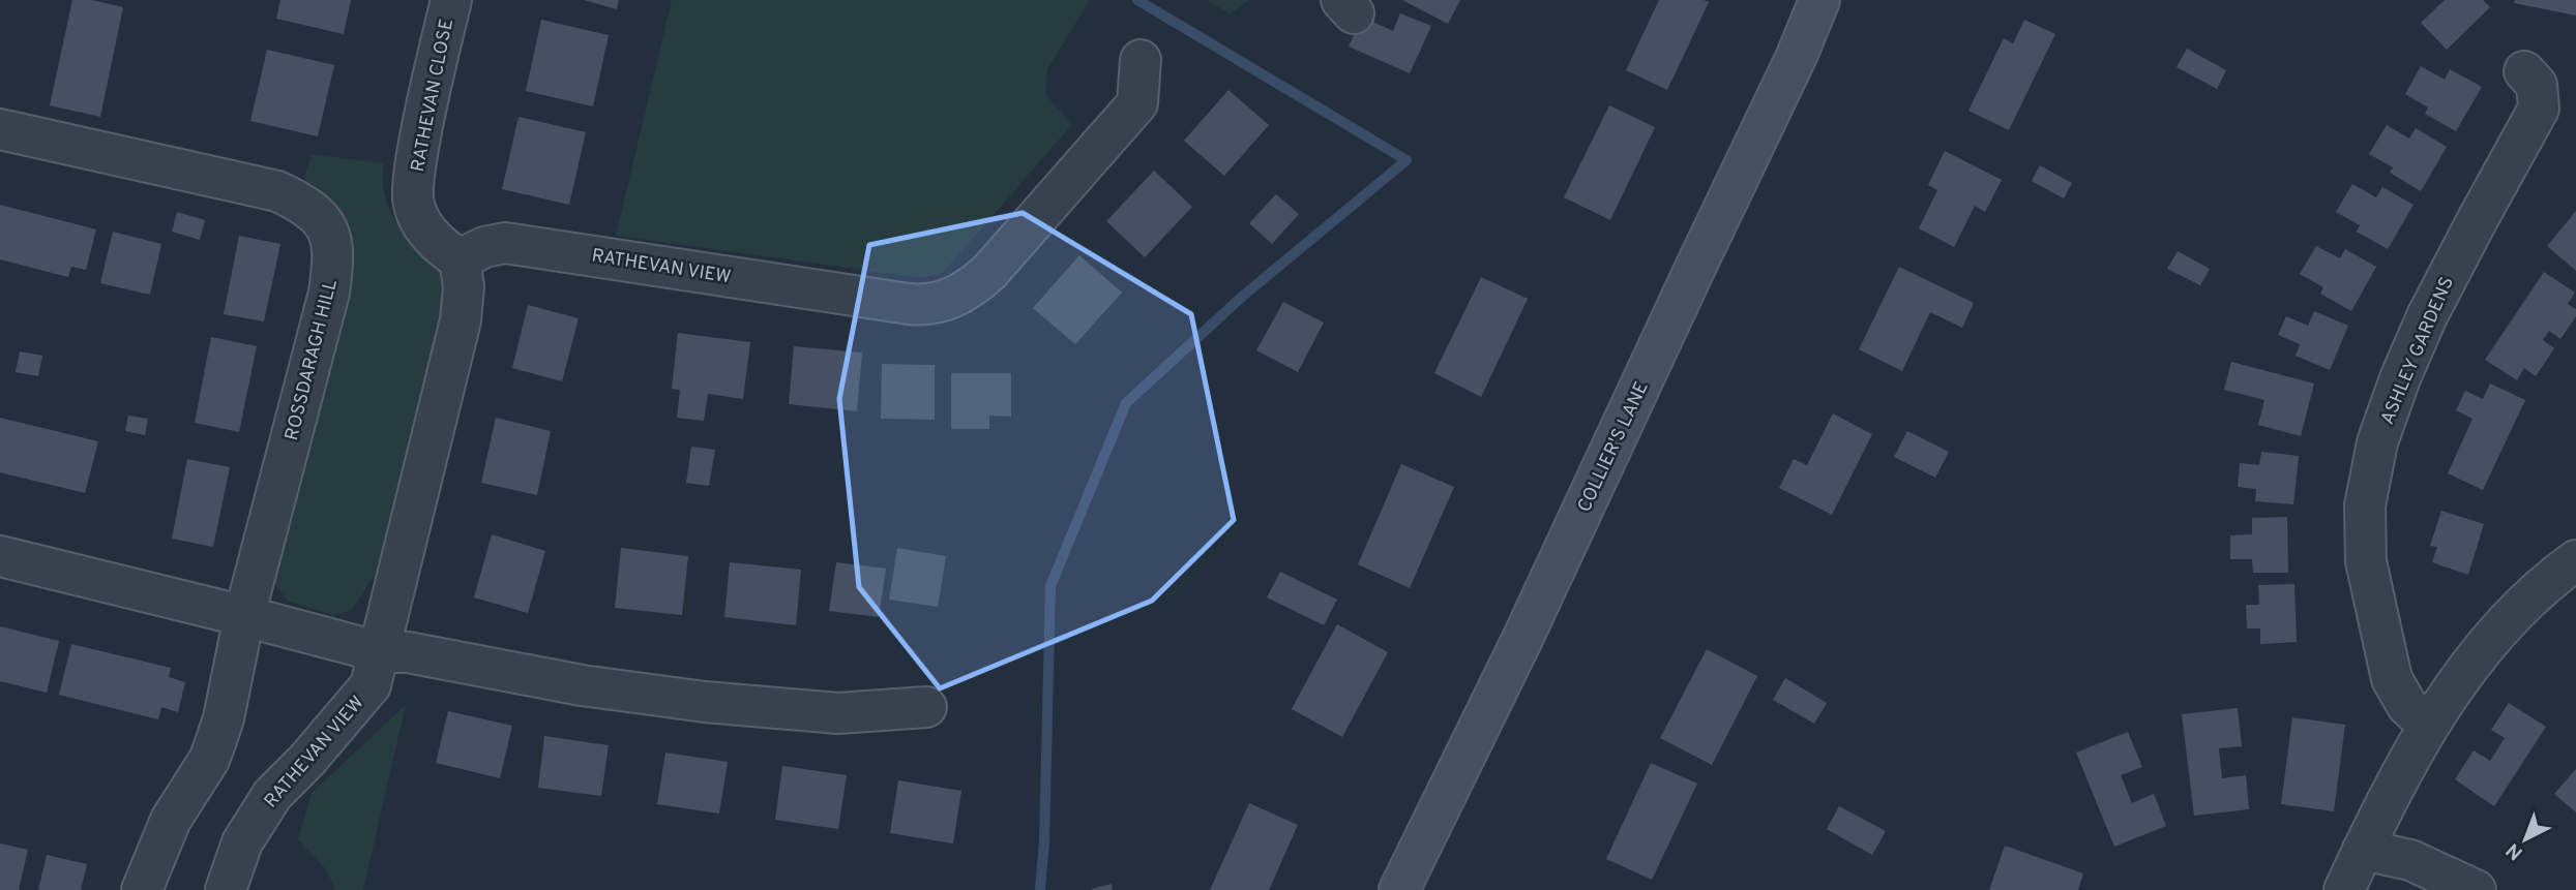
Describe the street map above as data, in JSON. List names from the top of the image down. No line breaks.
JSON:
{"streets":{"street":["RATHEVAN CLOSE","RATHEVAN VIEW","ASHLEY GARDENS","ROSSDARAGH HILL","COLLIER'S LANE"]},"crossings":[["RATHEVAN CLOSE","RATHEVAN VIEW"]],"north":"bottom left"}
